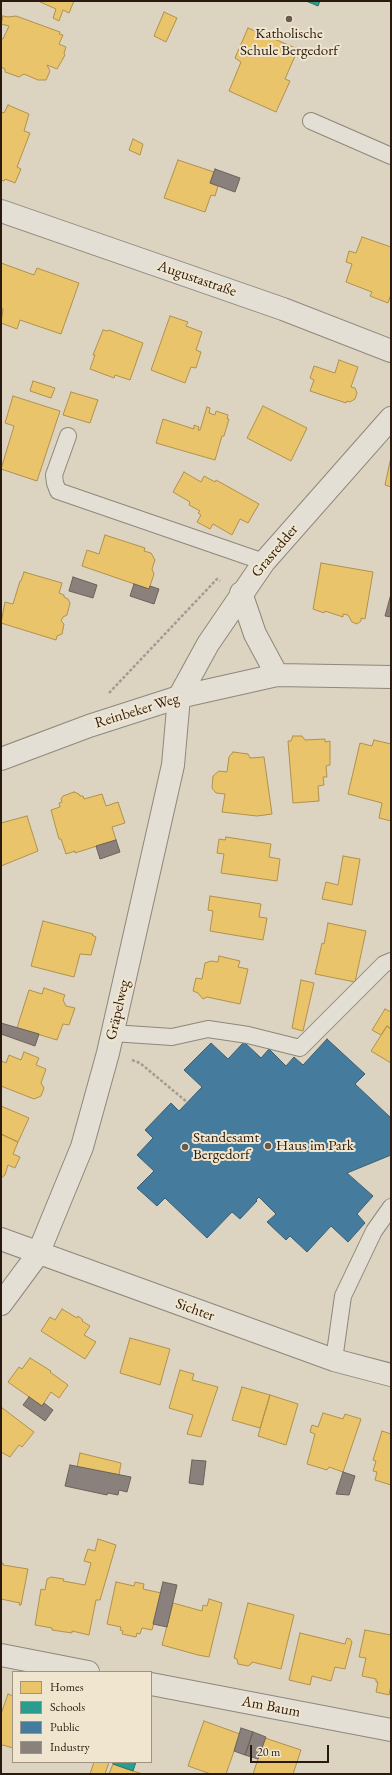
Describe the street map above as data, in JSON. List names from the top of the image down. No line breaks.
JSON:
{"streets":{"street":["Augustastraße","Grasredder","Reinbeker Weg","Gräpelweg","Sichter","Am Baum"]},"crossings":[["Grasredder","Reinbeker Weg"],["Grasredder","Gräpelweg"],["Reinbeker Weg","Gräpelweg"],["Gräpelweg","Sichter"]],"places":["Katholische Schule Bergedorf","Haus im Park","Standesamt Bergedorf"],"legend":["Homes","Schools","Public","Industry"],"scale_bar":"20 m"}
